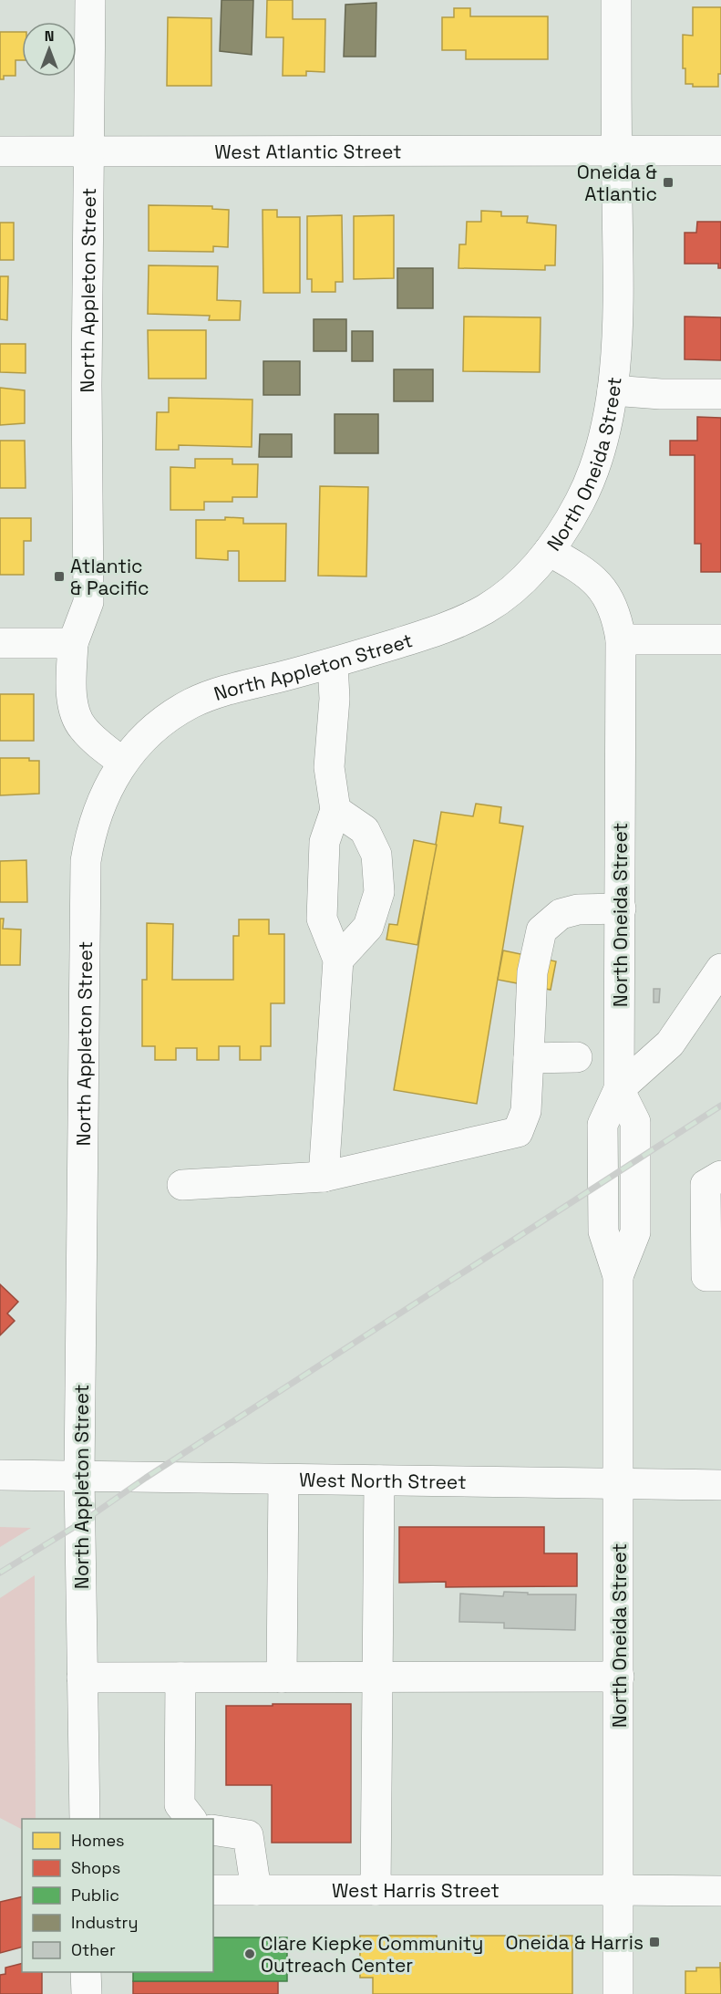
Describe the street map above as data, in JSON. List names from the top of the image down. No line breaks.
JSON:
{"streets":{"main road":["West Atlantic Street","North Appleton Street","North Oneida Street","West North Street","West Harris Street"]},"crossings":[["West Atlantic Street","North Appleton Street"],["West Atlantic Street","North Oneida Street"],["North Appleton Street","North Oneida Street"],["North Appleton Street","West North Street"],["North Oneida Street","West North Street"],["North Oneida Street","West Harris Street"]],"places":{"transit":["Oneida & Atlantic","Atlantic & Pacific","Oneida & Harris"],"other":["Clare Kiepke Community Outreach Center"]},"legend":["Homes","Shops","Public","Industry","Other"],"north":"top"}
